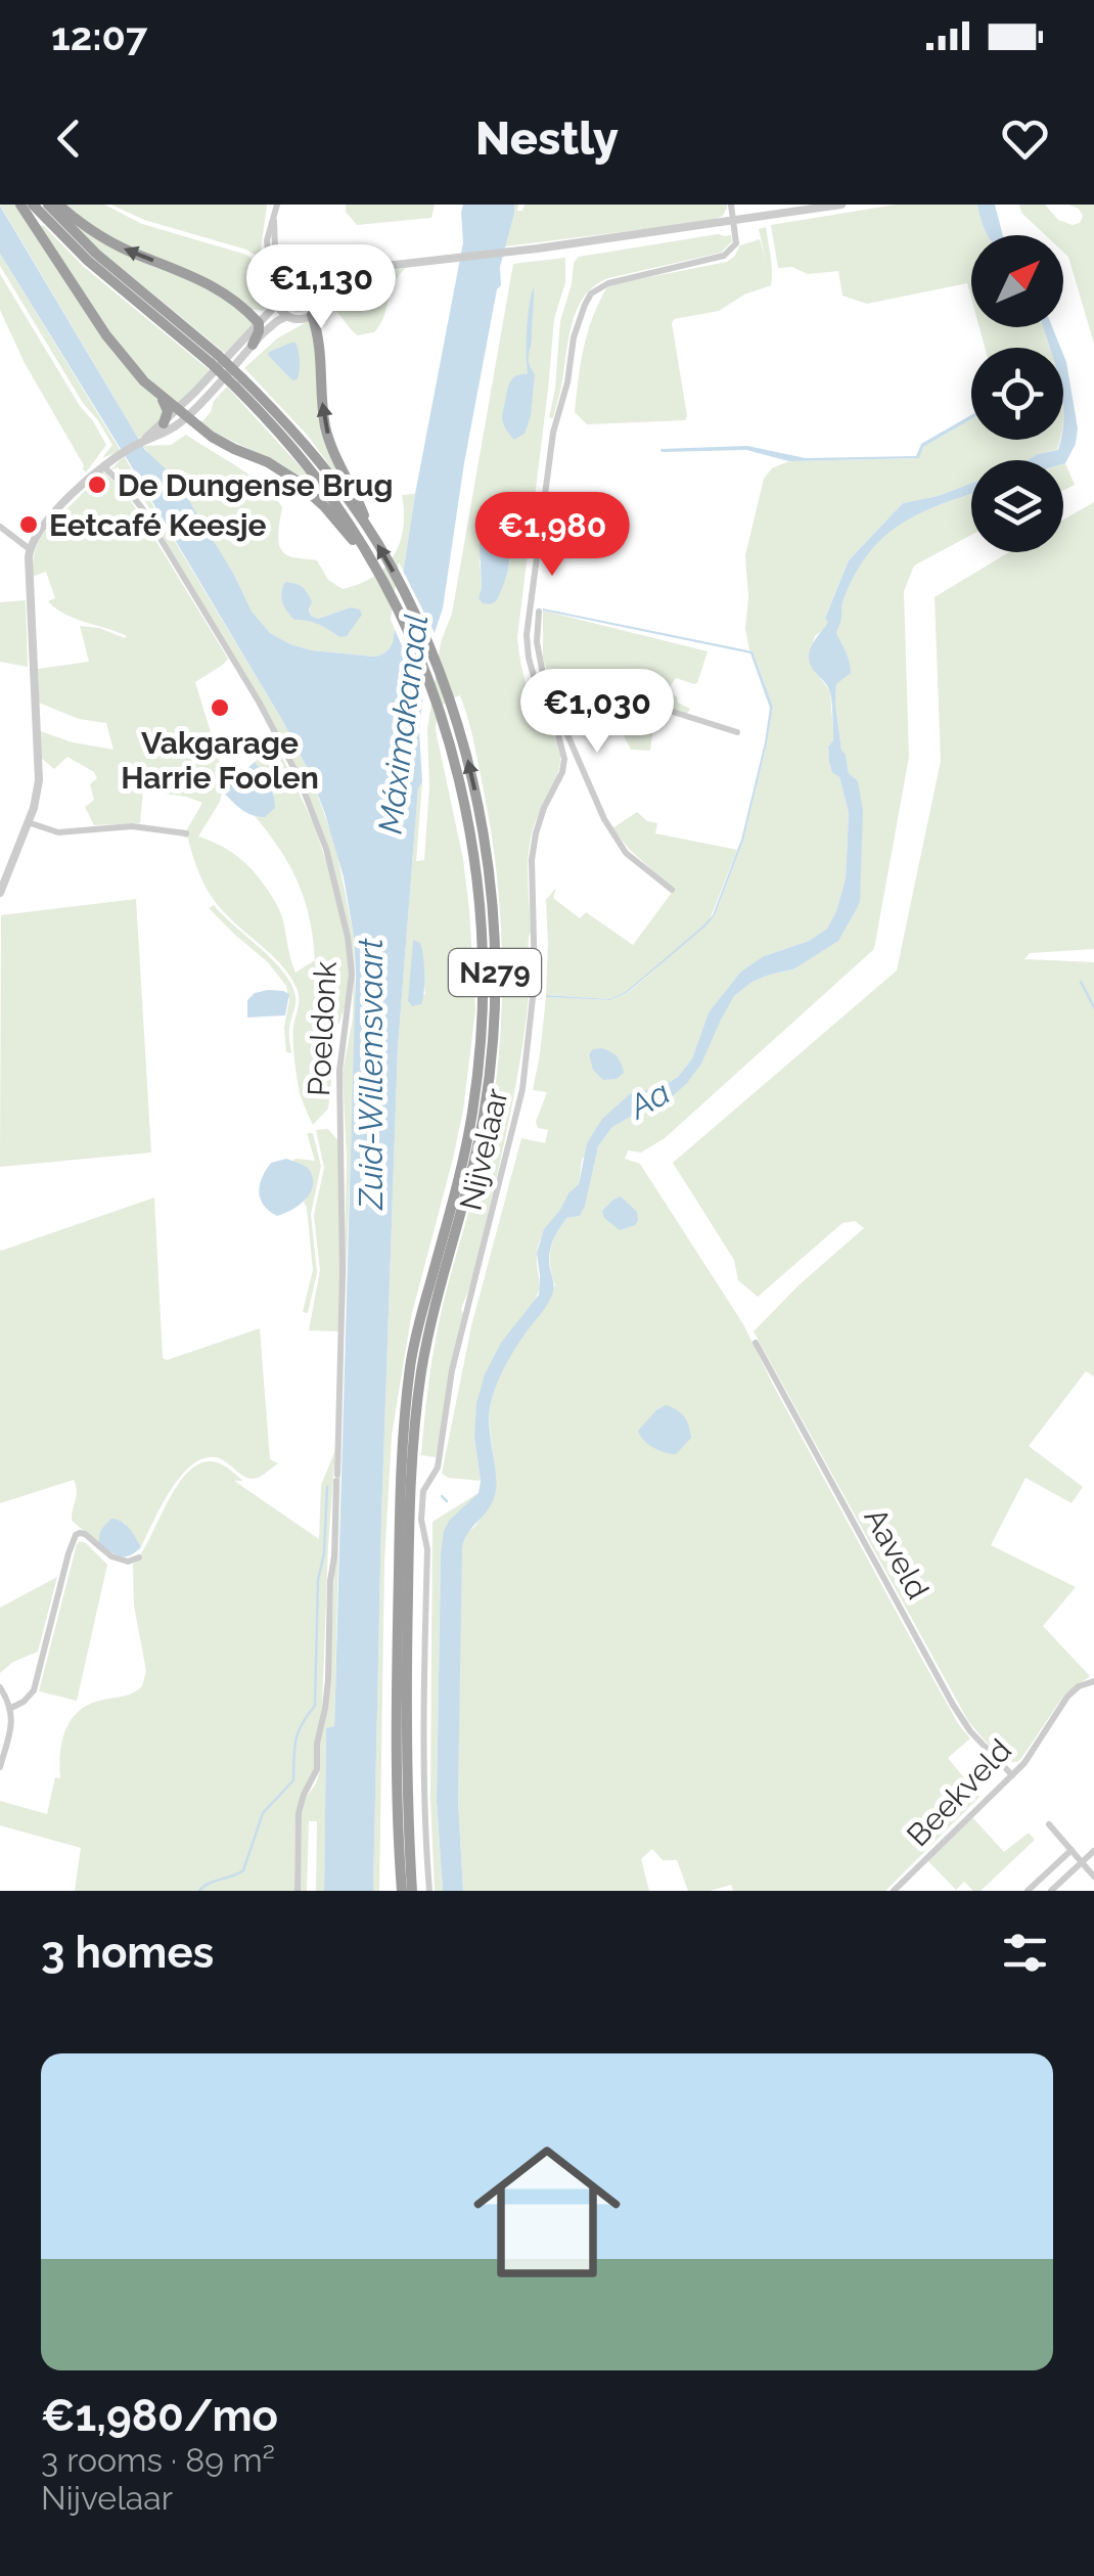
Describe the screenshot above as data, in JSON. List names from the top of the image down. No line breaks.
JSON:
{"streets":{"highway":["N279"],"street":["Poeldonk","Nijvelaar","Aaveld","Beekveld"]},"crossings":[["Aaveld","Beekveld"]],"water":["Máximakanaal","Zuid-Willemsvaart","Aa"],"places":["De Dungense Brug","Eetcafé Keesje","Vakgarage Harrie Foolen"],"north":"top right","page":{"status":"12:07","header":"Nestly","price":["€1,130","€1,980","€1,030"],"heading":"3 homes","list":[{"name":"€1,980/mo","note":"3 rooms · 89 m² · Nijvelaar"}]}}
